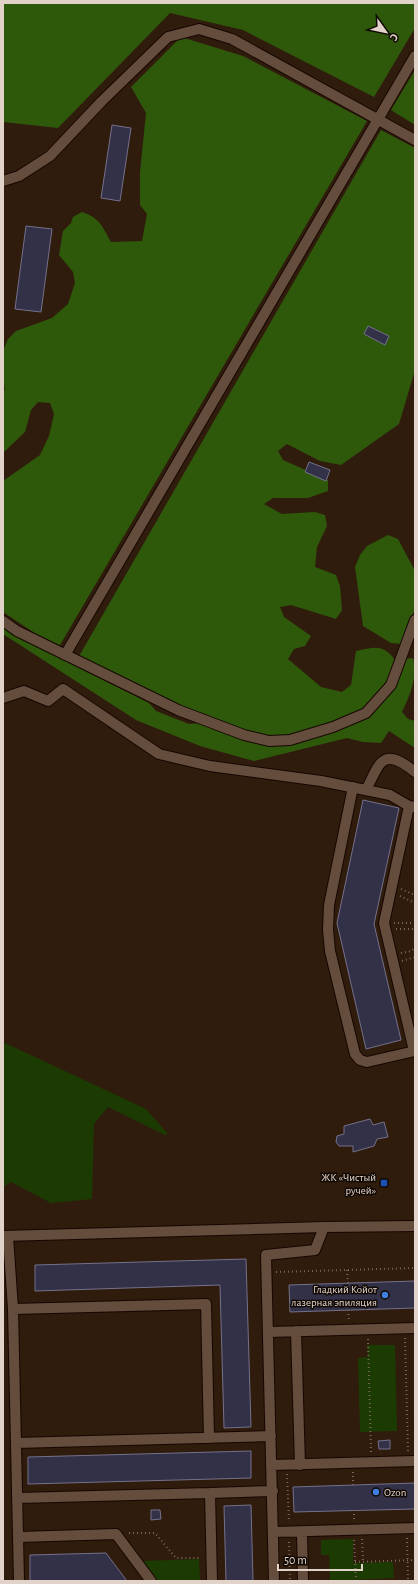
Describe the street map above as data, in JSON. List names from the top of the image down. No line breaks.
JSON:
{"places":{"transit":["ЖК «Чистый ручей»"],"other":["Гладкий Койот лазерная эпиляция","Ozon"]},"scale_bar":"50 m","north":"bottom right"}
